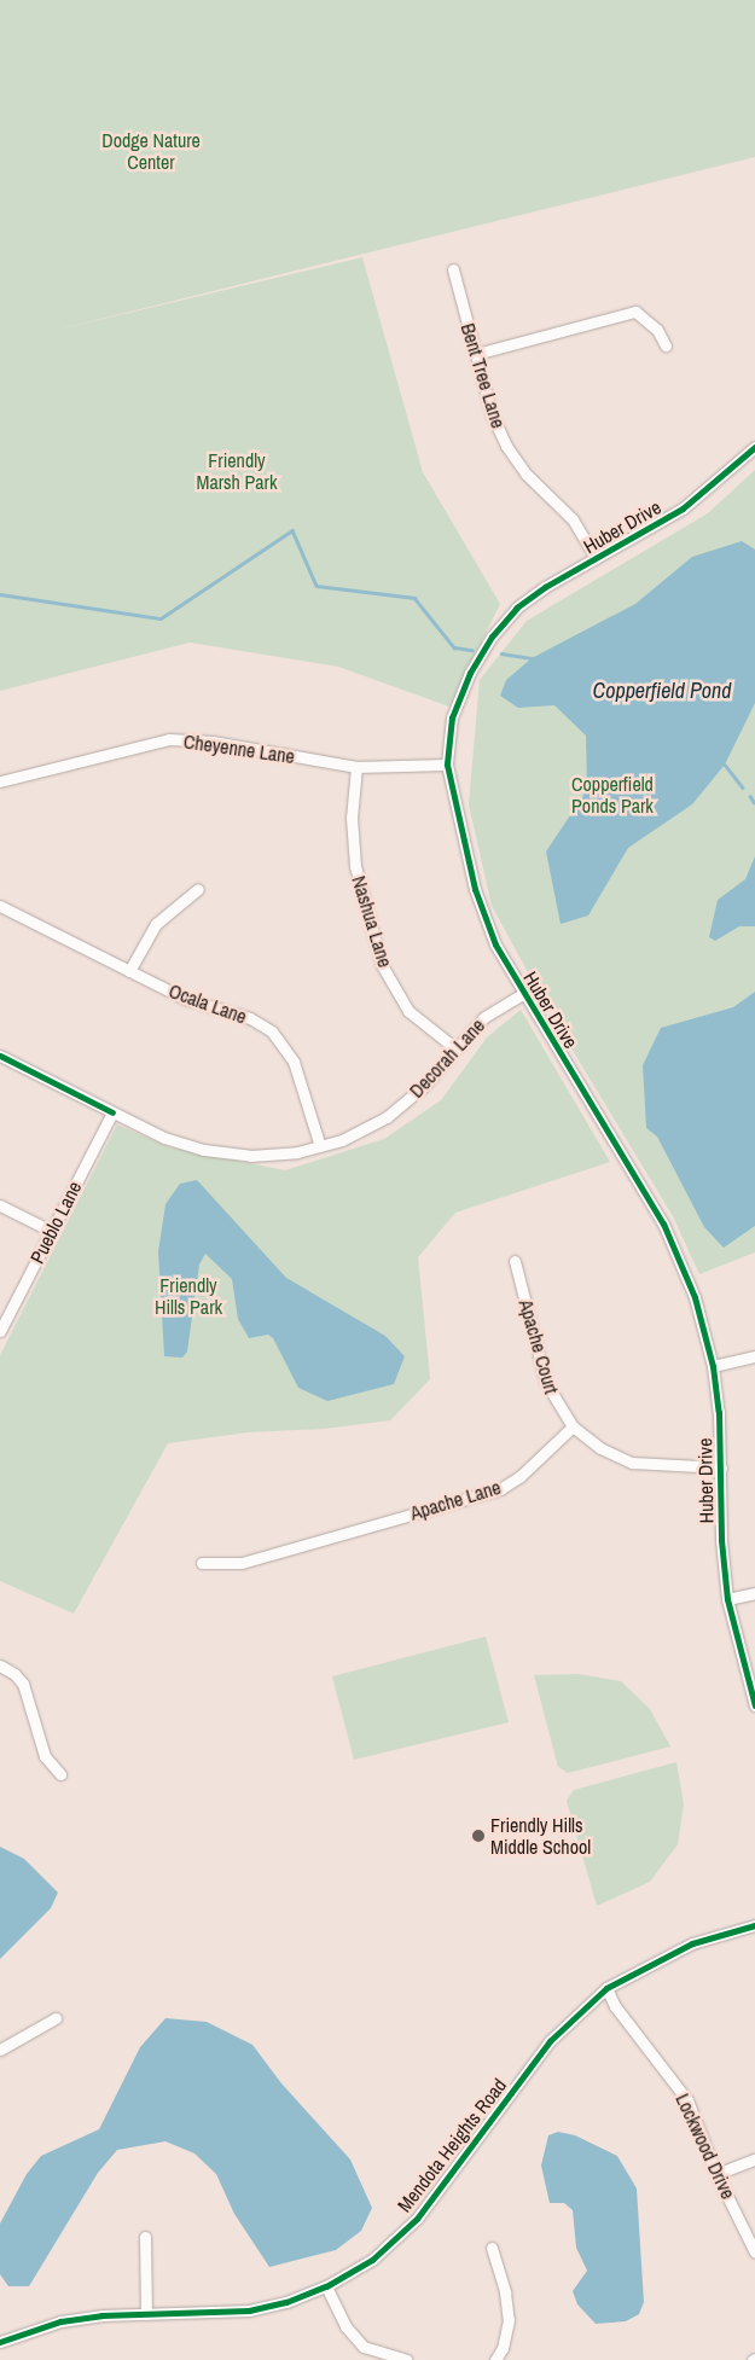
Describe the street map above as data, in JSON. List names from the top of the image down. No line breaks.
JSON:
{"streets":{"street":["Bent Tree Lane","Huber Drive","Cheyenne Lane","Nashua Lane","Ocala Lane","Decorah Lane","Pueblo Lane","Apache Court","Apache Lane","Mendota Heights Road","Lockwood Drive"]},"crossings":[["Bent Tree Lane","Huber Drive"],["Huber Drive","Cheyenne Lane"],["Huber Drive","Decorah Lane"],["Cheyenne Lane","Nashua Lane"],["Nashua Lane","Decorah Lane"],["Ocala Lane","Decorah Lane"],["Decorah Lane","Pueblo Lane"],["Apache Court","Apache Lane"],["Mendota Heights Road","Lockwood Drive"]],"water":["Copperfield Pond"],"parks":["Dodge Nature Center","Friendly Marsh Park","Copperfield Ponds Park","Friendly Hills Park"],"places":["Friendly Hills Middle School"]}
